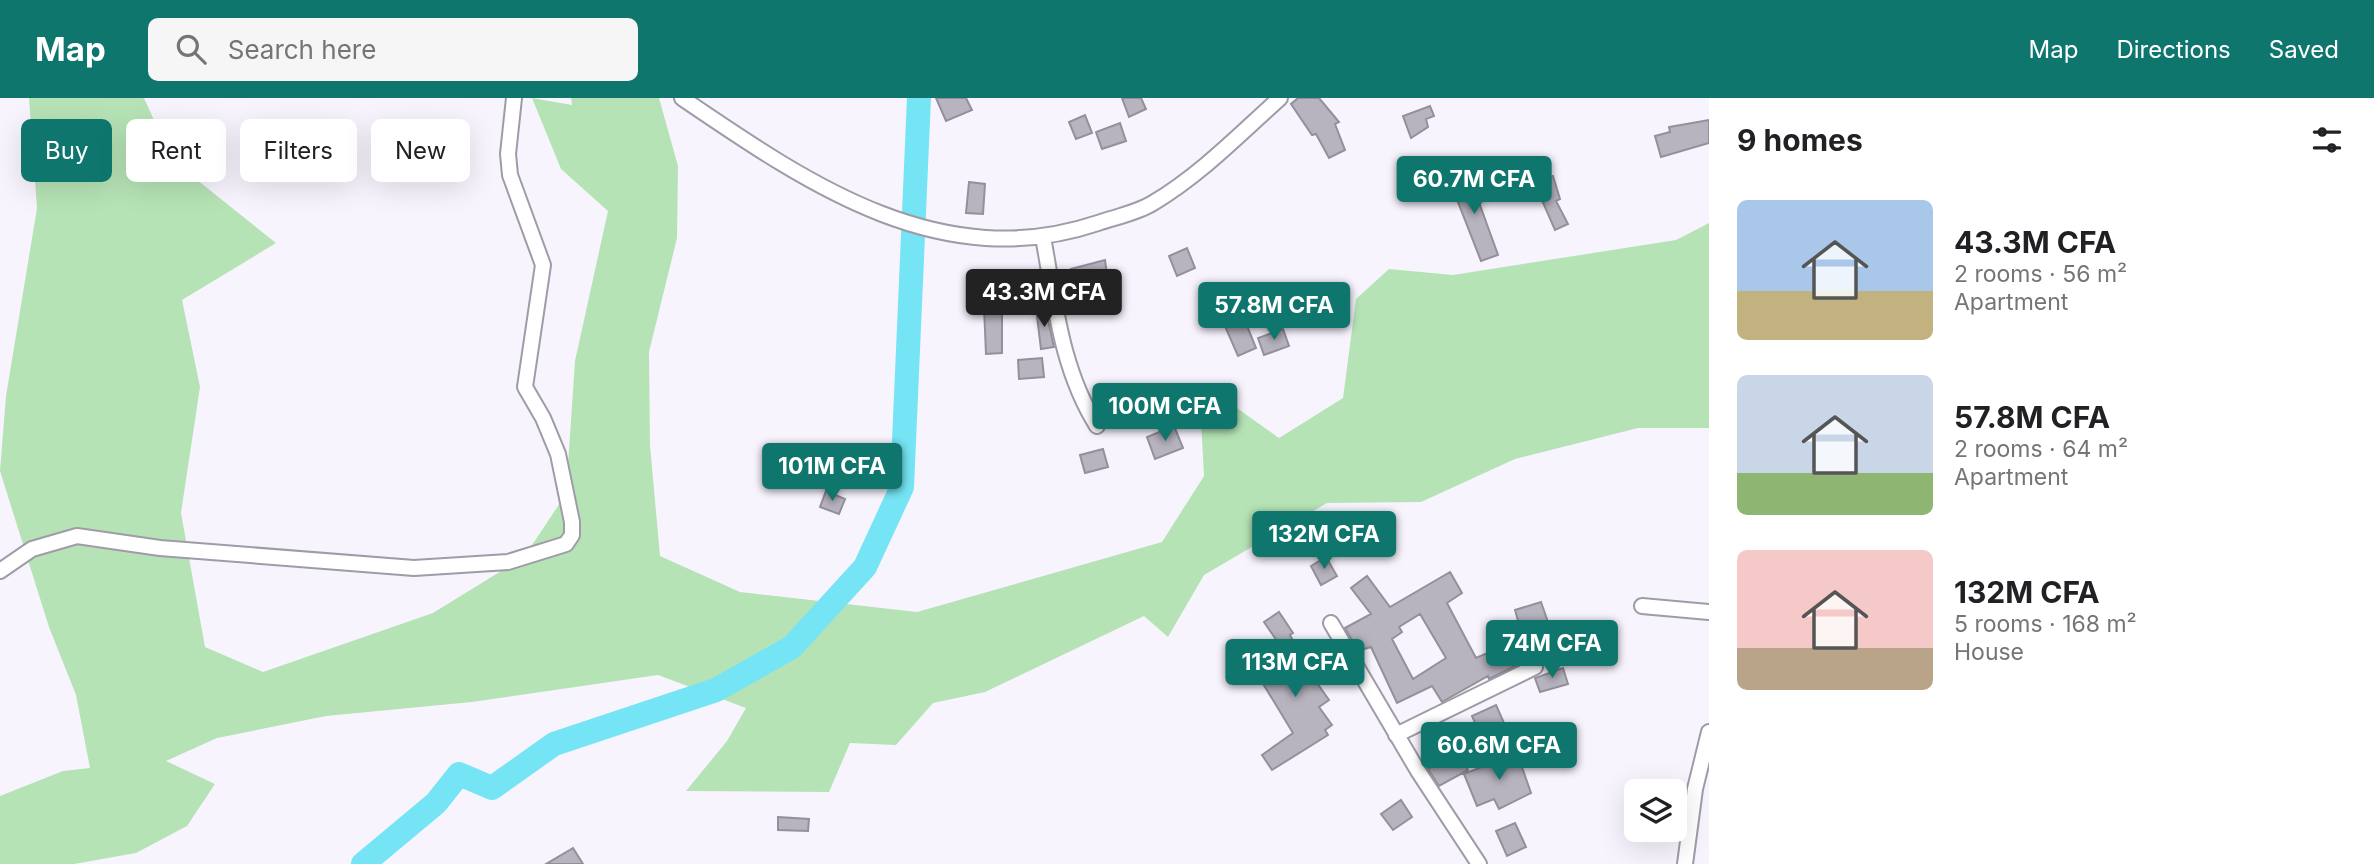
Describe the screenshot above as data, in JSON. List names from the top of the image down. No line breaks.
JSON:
{"page":{"header":"Map","search":"Search here","nav":["Map","Directions","Saved"],"heading":"9 homes","chip":["Buy","Rent","Filters","New"],"price":["60.7M CFA","43.3M CFA","57.8M CFA","100M CFA","101M CFA","132M CFA","74M CFA","113M CFA","60.6M CFA"],"list":[{"name":"43.3M CFA","note":"2 rooms · 56 m² · Apartment"},{"name":"57.8M CFA","note":"2 rooms · 64 m² · Apartment"},{"name":"132M CFA","note":"5 rooms · 168 m² · House"}]}}
